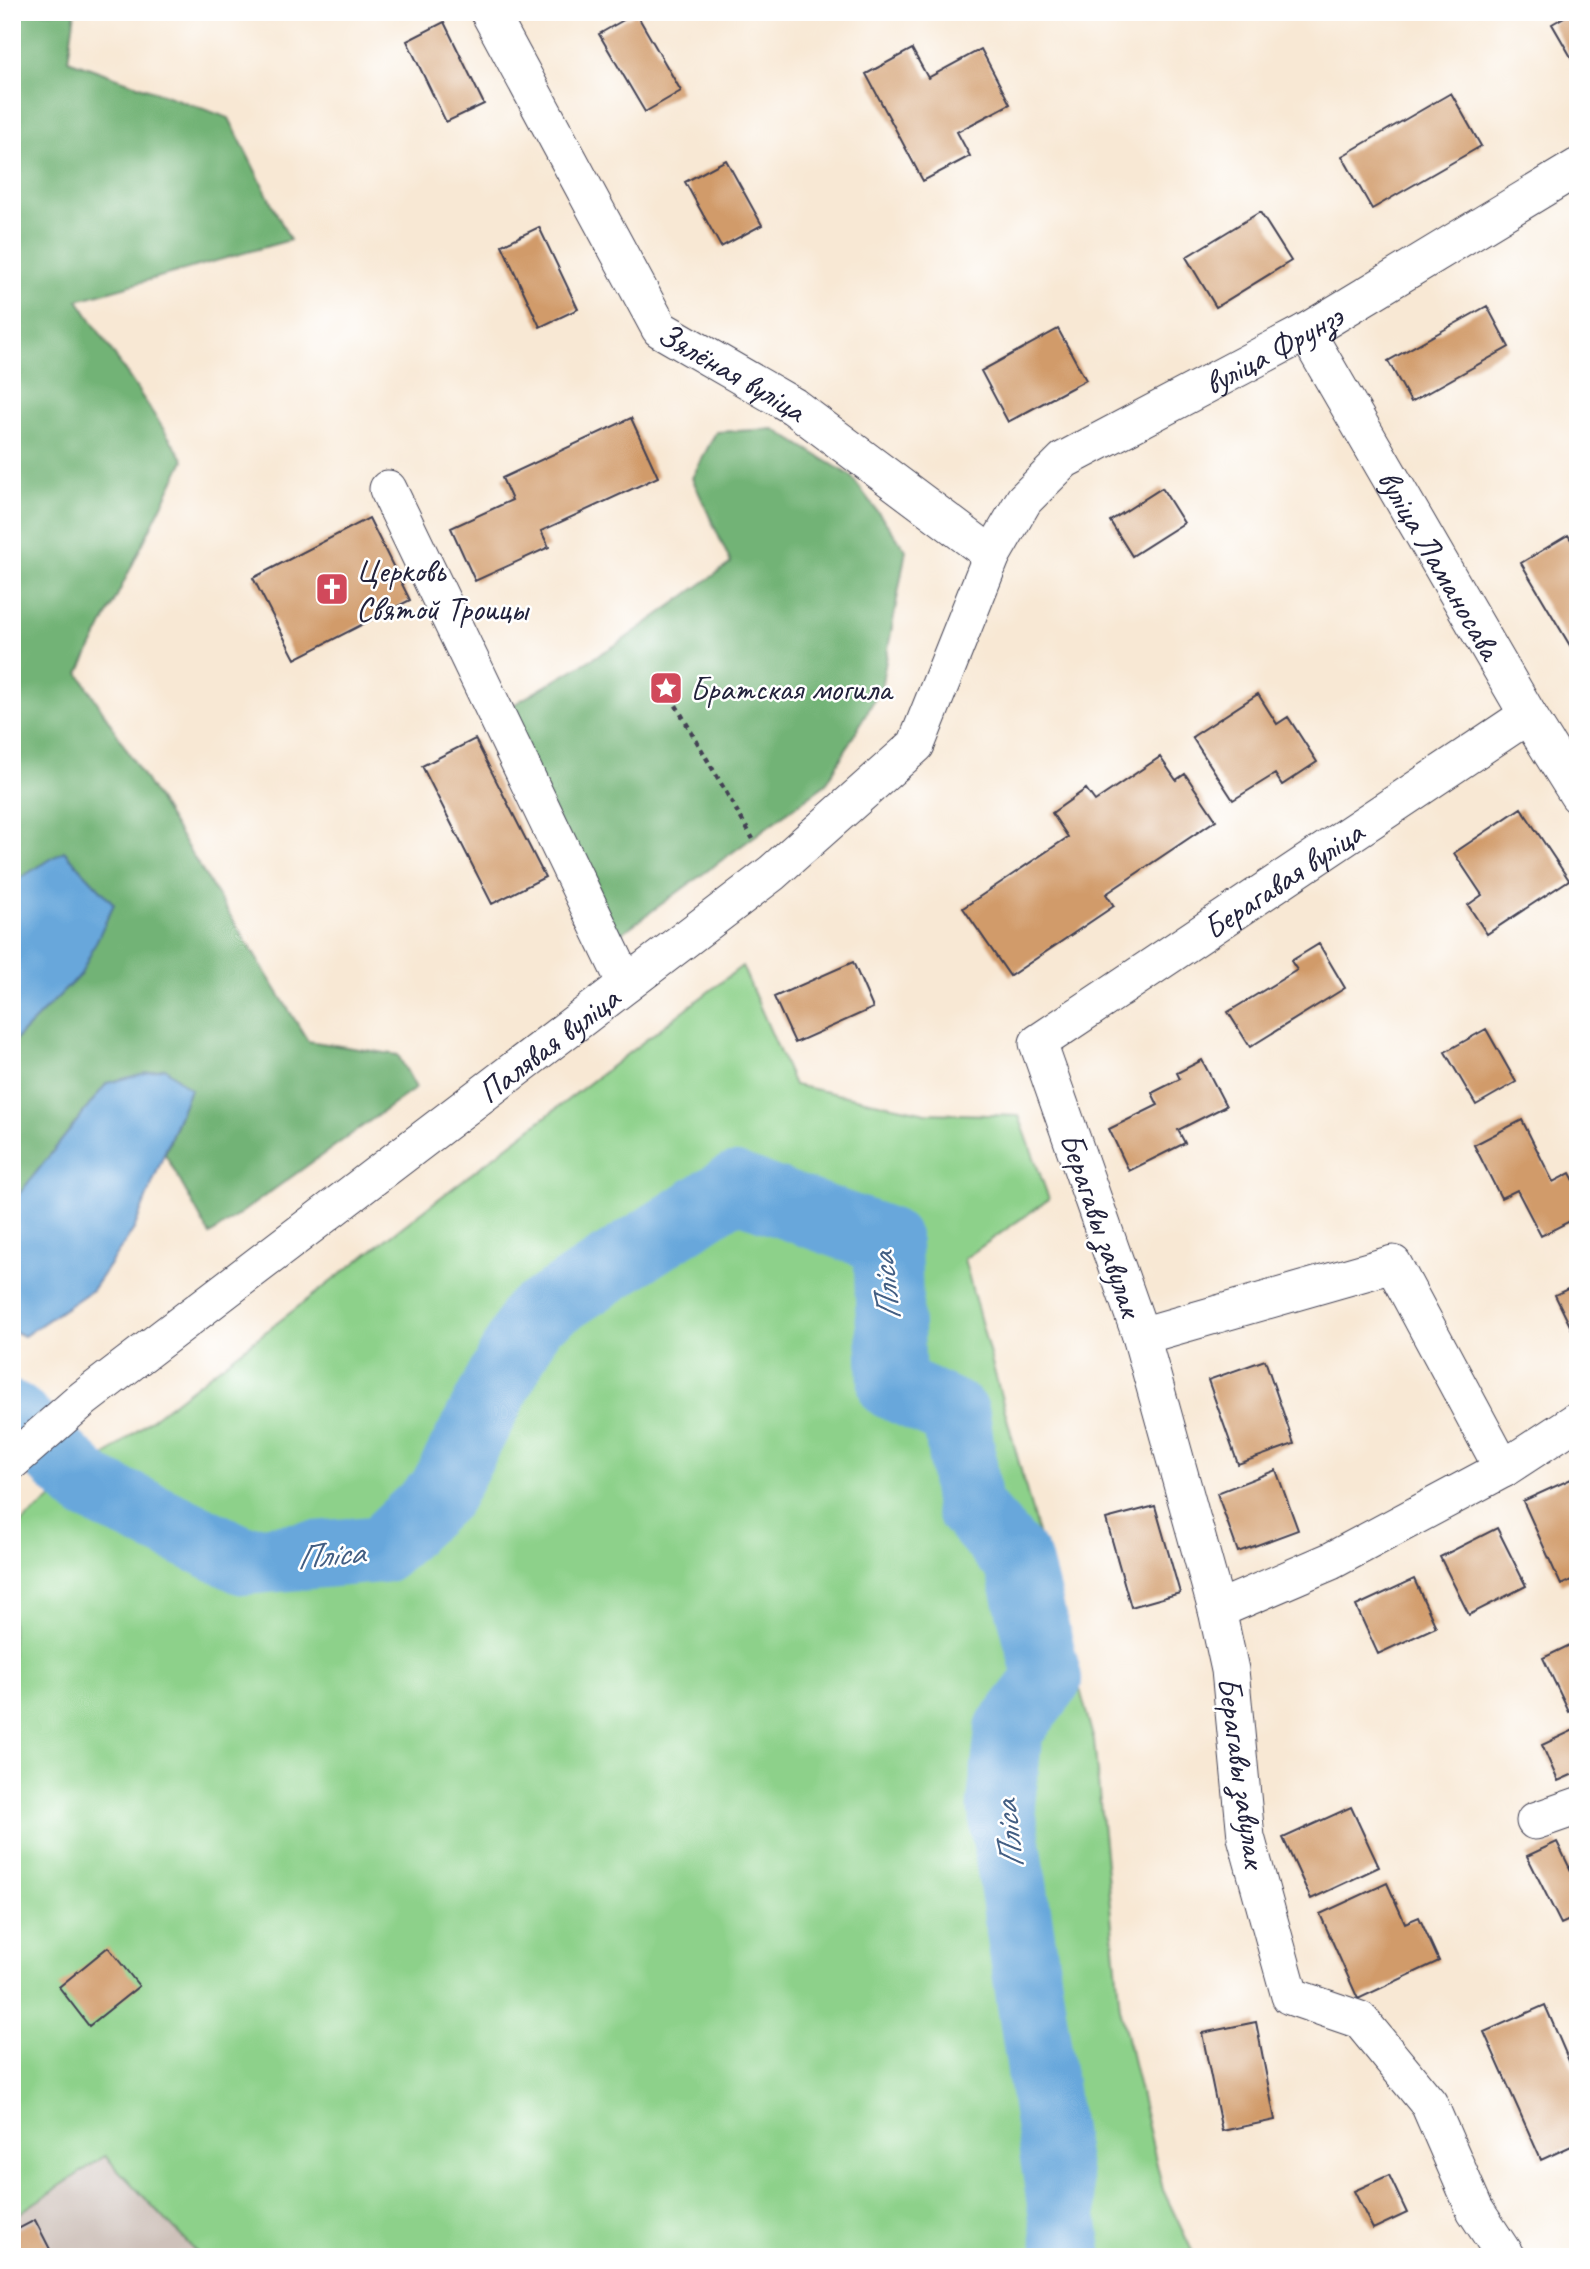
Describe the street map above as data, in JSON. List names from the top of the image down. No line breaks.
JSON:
{"streets":{"street":["вуліца Фрунзэ","Зялёная вуліца","вуліца Ламаносава","Берагавая вуліца","Палявая вуліца","Берагавы завулак"]},"crossings":[["вуліца Фрунзэ","Зялёная вуліца"],["вуліца Фрунзэ","вуліца Ламаносава"],["вуліца Фрунзэ","Палявая вуліца"],["Зялёная вуліца","Палявая вуліца"],["вуліца Ламаносава","Берагавая вуліца"],["Берагавая вуліца","Берагавы завулак"]],"water":["Пліса"],"places":{"church":["Церковь Святой Троицы"],"place":["Братская могила"]}}
